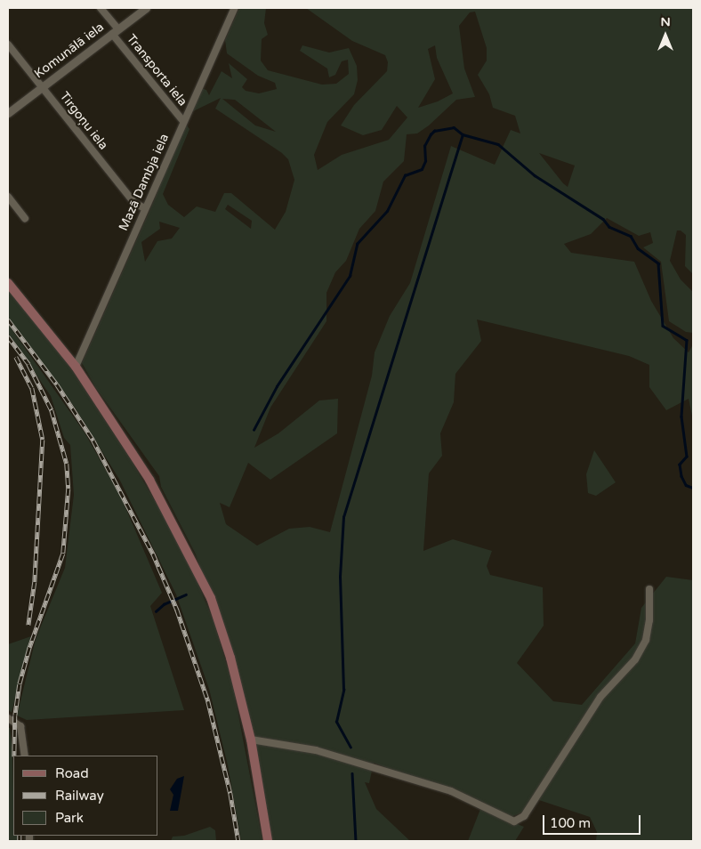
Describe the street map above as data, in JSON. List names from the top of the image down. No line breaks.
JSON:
{"streets":{"street":["Komunālā iela","Transporta iela","Tirgoņu iela","Mazā Dambja iela"]},"crossings":[["Komunālā iela","Transporta iela"],["Komunālā iela","Tirgoņu iela"],["Transporta iela","Mazā Dambja iela"],["Tirgoņu iela","Mazā Dambja iela"]],"legend":["Road","Railway","Park"],"scale_bar":"100 m","north":"top"}
